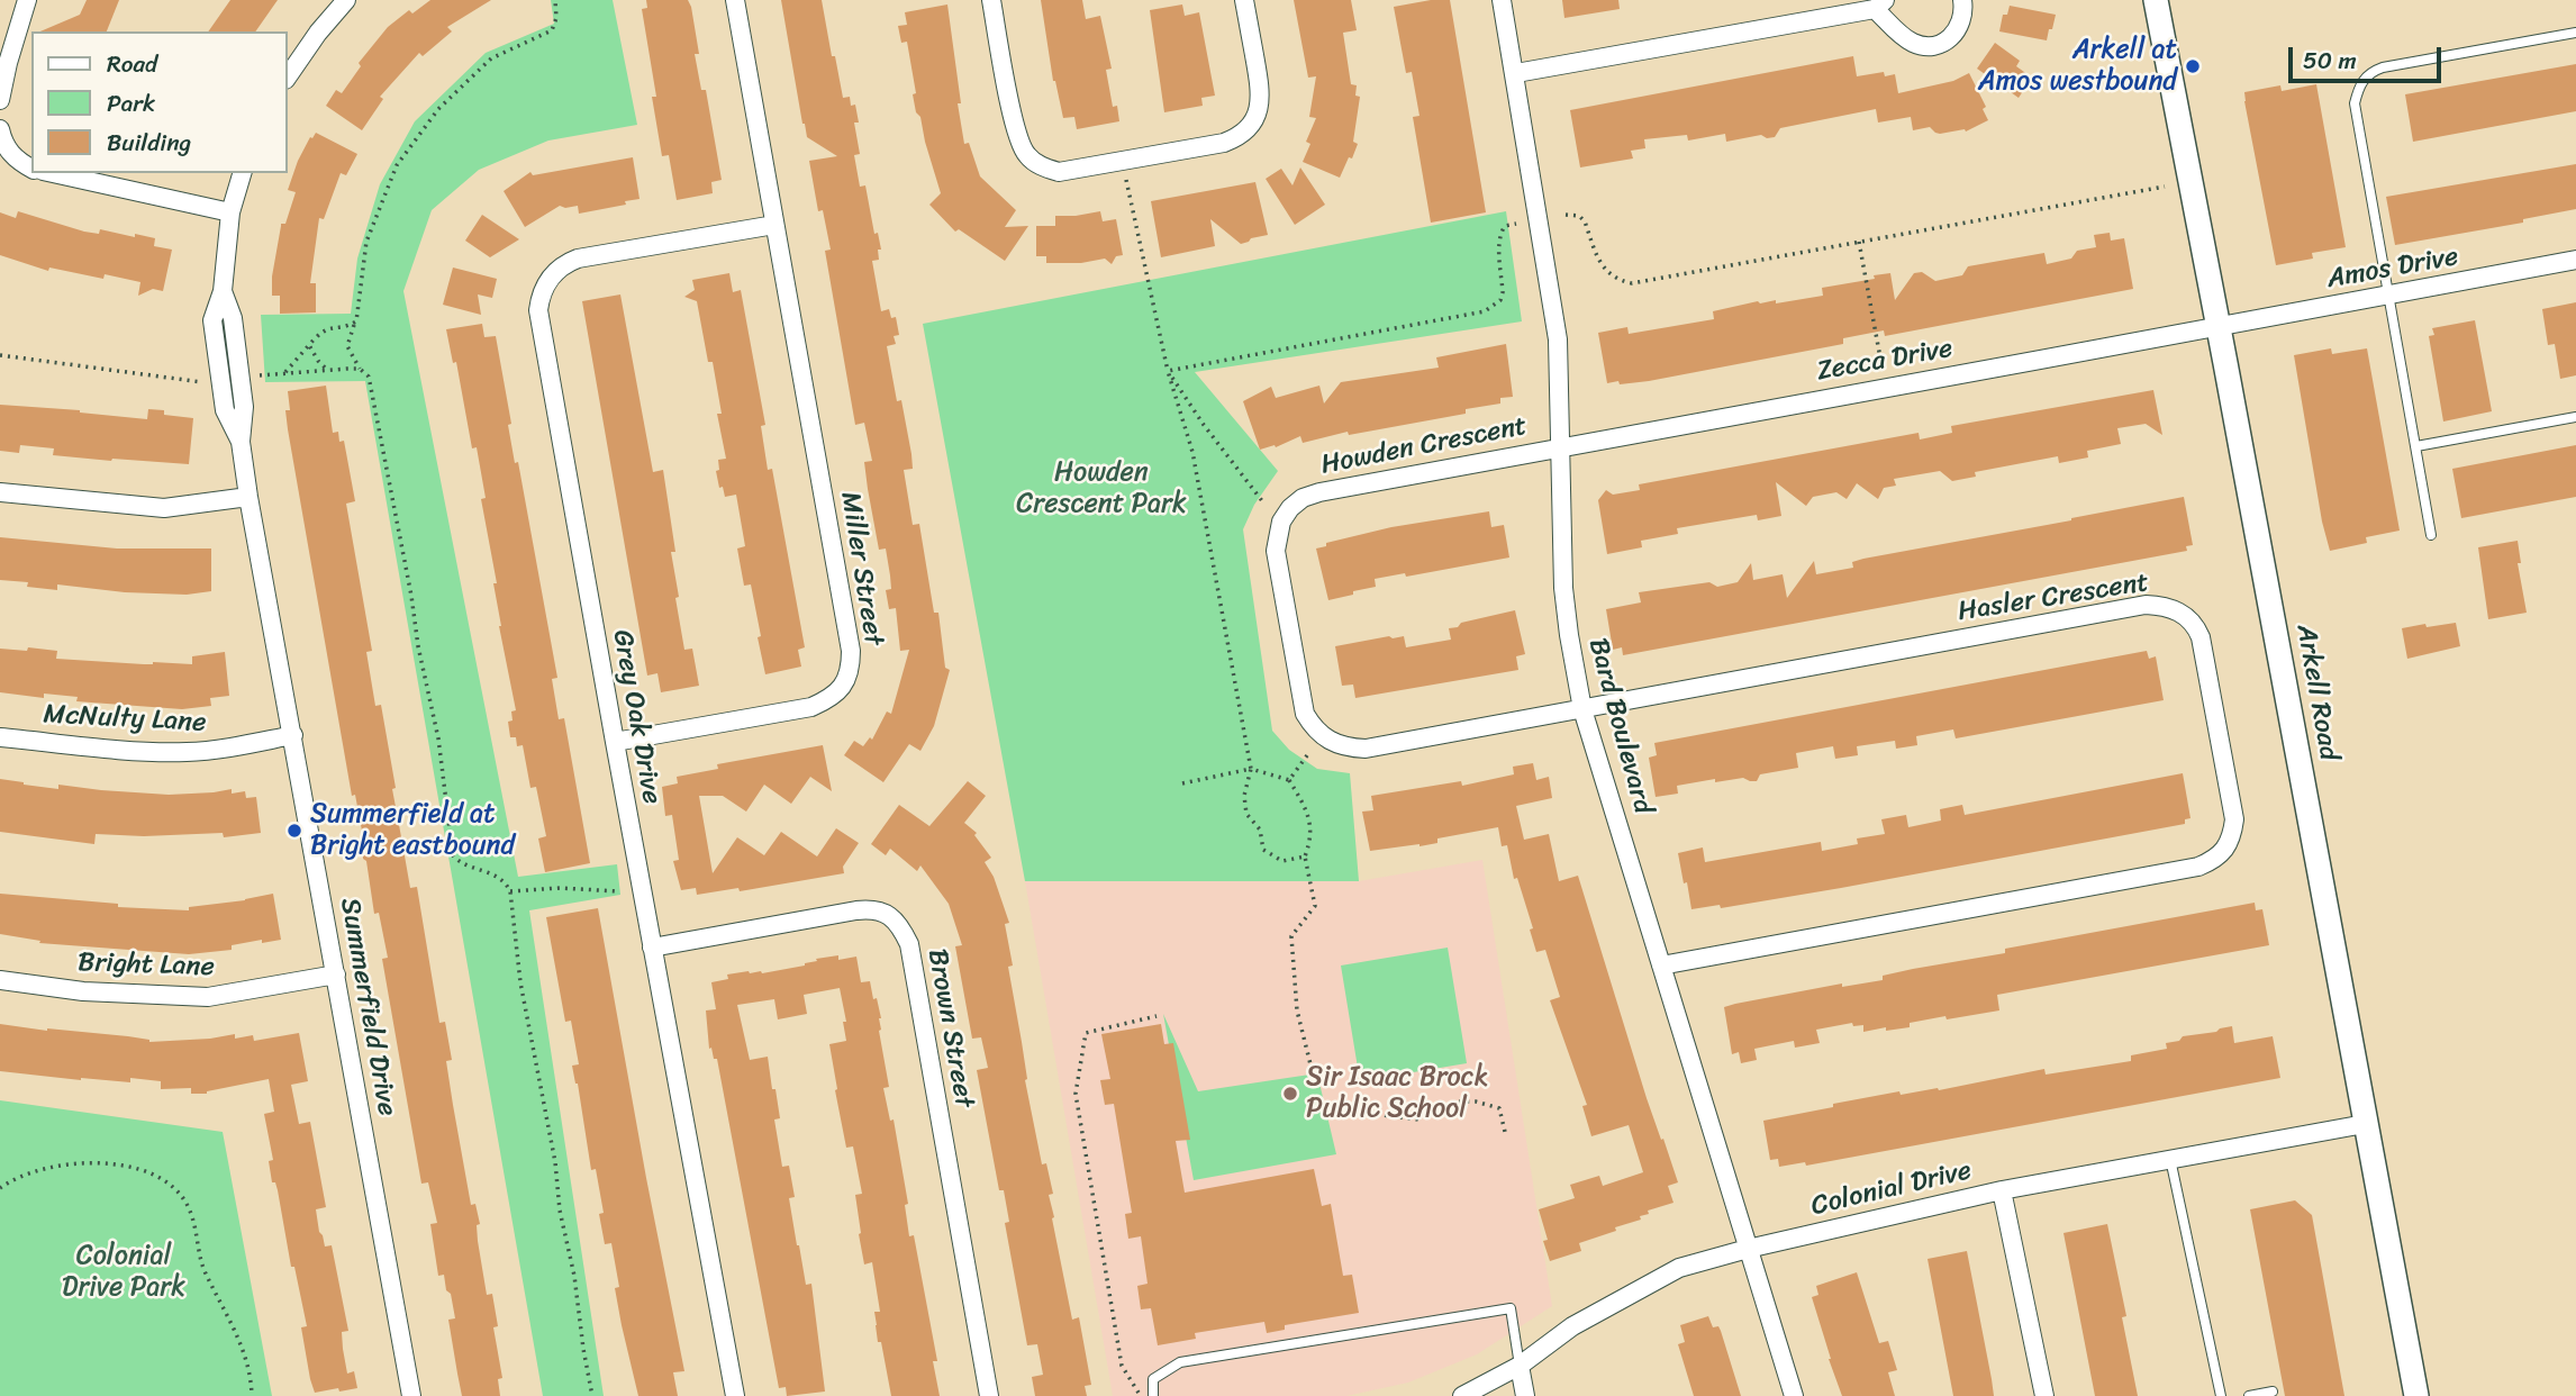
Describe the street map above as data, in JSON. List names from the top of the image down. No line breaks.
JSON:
{"streets":{"main road":["Arkell Road"],"street":["Amos Drive","Zecca Drive","Howden Crescent","Miller Street","Hasler Crescent","Grey Oak Drive","McNulty Lane","Bard Boulevard","Bright Lane","Summerfield Drive","Brown Street","Colonial Drive"]},"crossings":[["Amos Drive","Zecca Drive"],["Amos Drive","Arkell Road"],["Zecca Drive","Howden Crescent"],["Zecca Drive","Arkell Road"],["Zecca Drive","Bard Boulevard"],["Howden Crescent","Hasler Crescent"],["Howden Crescent","Bard Boulevard"],["Miller Street","Grey Oak Drive"],["Hasler Crescent","Bard Boulevard"],["Arkell Road","Colonial Drive"],["Grey Oak Drive","Brown Street"],["McNulty Lane","Summerfield Drive"],["Bard Boulevard","Colonial Drive"],["Bright Lane","Summerfield Drive"]],"parks":["Howden Crescent Park","Colonial Drive Park"],"places":["Arkell at Amos westbound","Summerfield at Bright eastbound","Sir Isaac Brock Public School"],"legend":["Road","Park","Building"],"scale_bar":"50 m"}
